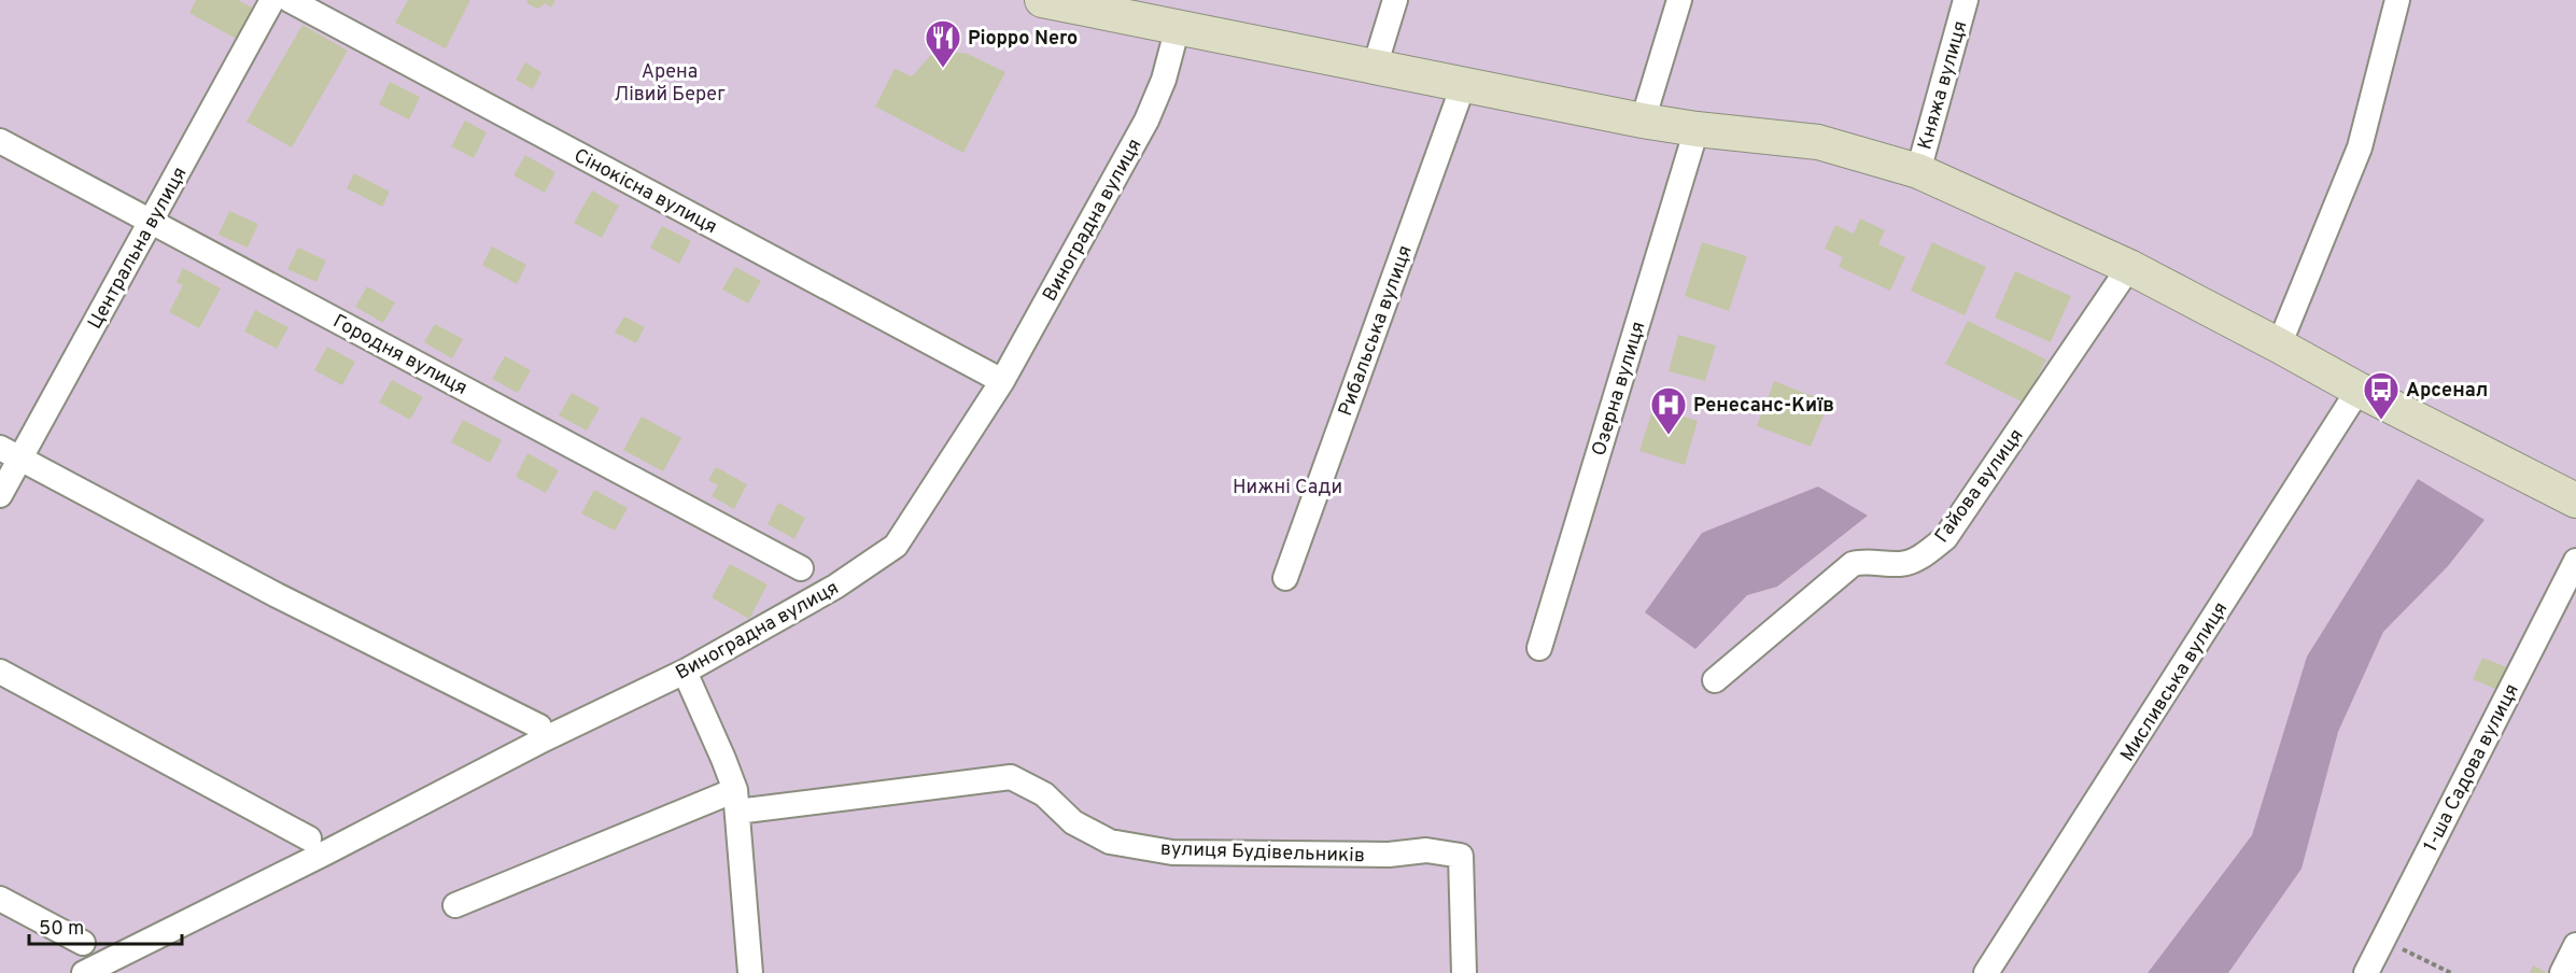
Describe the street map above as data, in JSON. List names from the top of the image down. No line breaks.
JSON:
{"streets":{"street":["Княжа вулиця","Сінокісна вулиця","Виноградна вулиця","Центральна вулиця","Рибальська вулиця","Городня вулиця","Озерна вулиця","Гайова вулиця","Мисливська вулиця","1-ша Садова вулиця","вулиця Будівельників"]},"crossings":[["Сінокісна вулиця","Виноградна вулиця"],["Центральна вулиця","Городня вулиця"]],"parks":["Арена Лівий Берег","Нижні Сади"],"places":{"restaurant":["Pioppo Nero"],"bus stop":["Арсенал"],"hospital":["Ренесанс-Київ"]},"scale_bar":"50 m"}
